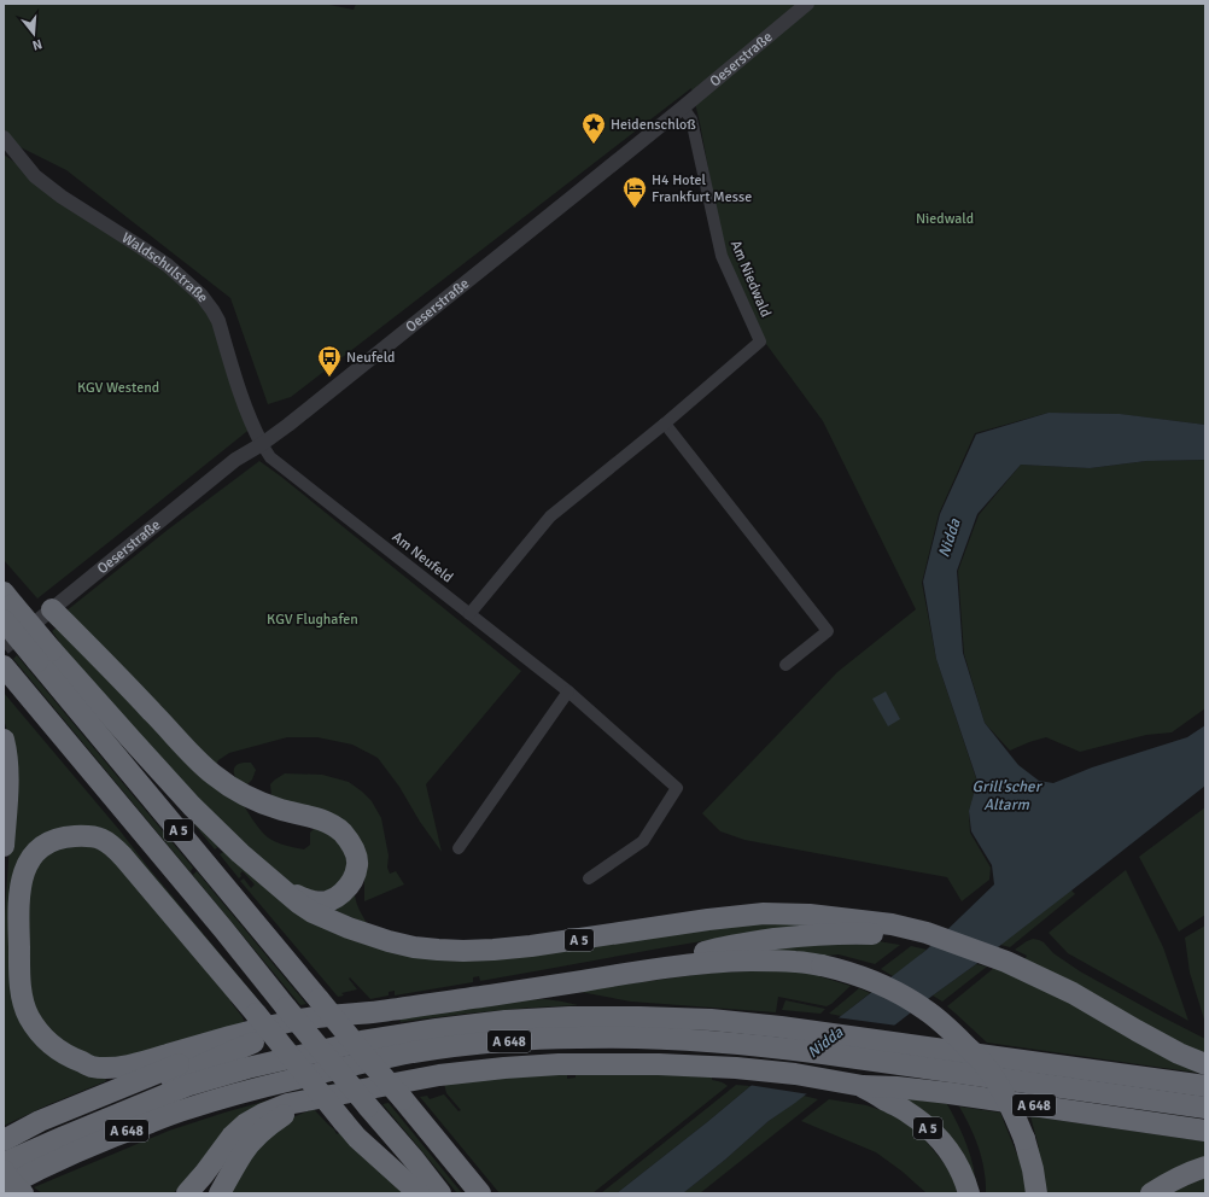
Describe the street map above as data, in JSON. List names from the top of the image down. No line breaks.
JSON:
{"streets":{"highway":["A 5","A 648"],"street":["Oeserstraße","Waldschulstraße","Am Niedwald","Am Neufeld"]},"crossings":[["Oeserstraße","Waldschulstraße"],["Oeserstraße","Am Niedwald"],["Oeserstraße","Am Neufeld"],["Waldschulstraße","Am Neufeld"],["Am Niedwald","Am Neufeld"],["A 5","A 648"]],"water":["Nidda","Grill’scher Altarm"],"parks":["Niedwald","KGV Westend","KGV Flughafen"],"places":{"place":["Heidenschloß"],"hotel":["H4 Hotel Frankfurt Messe"],"bus stop":["Neufeld"]},"north":"bottom"}
